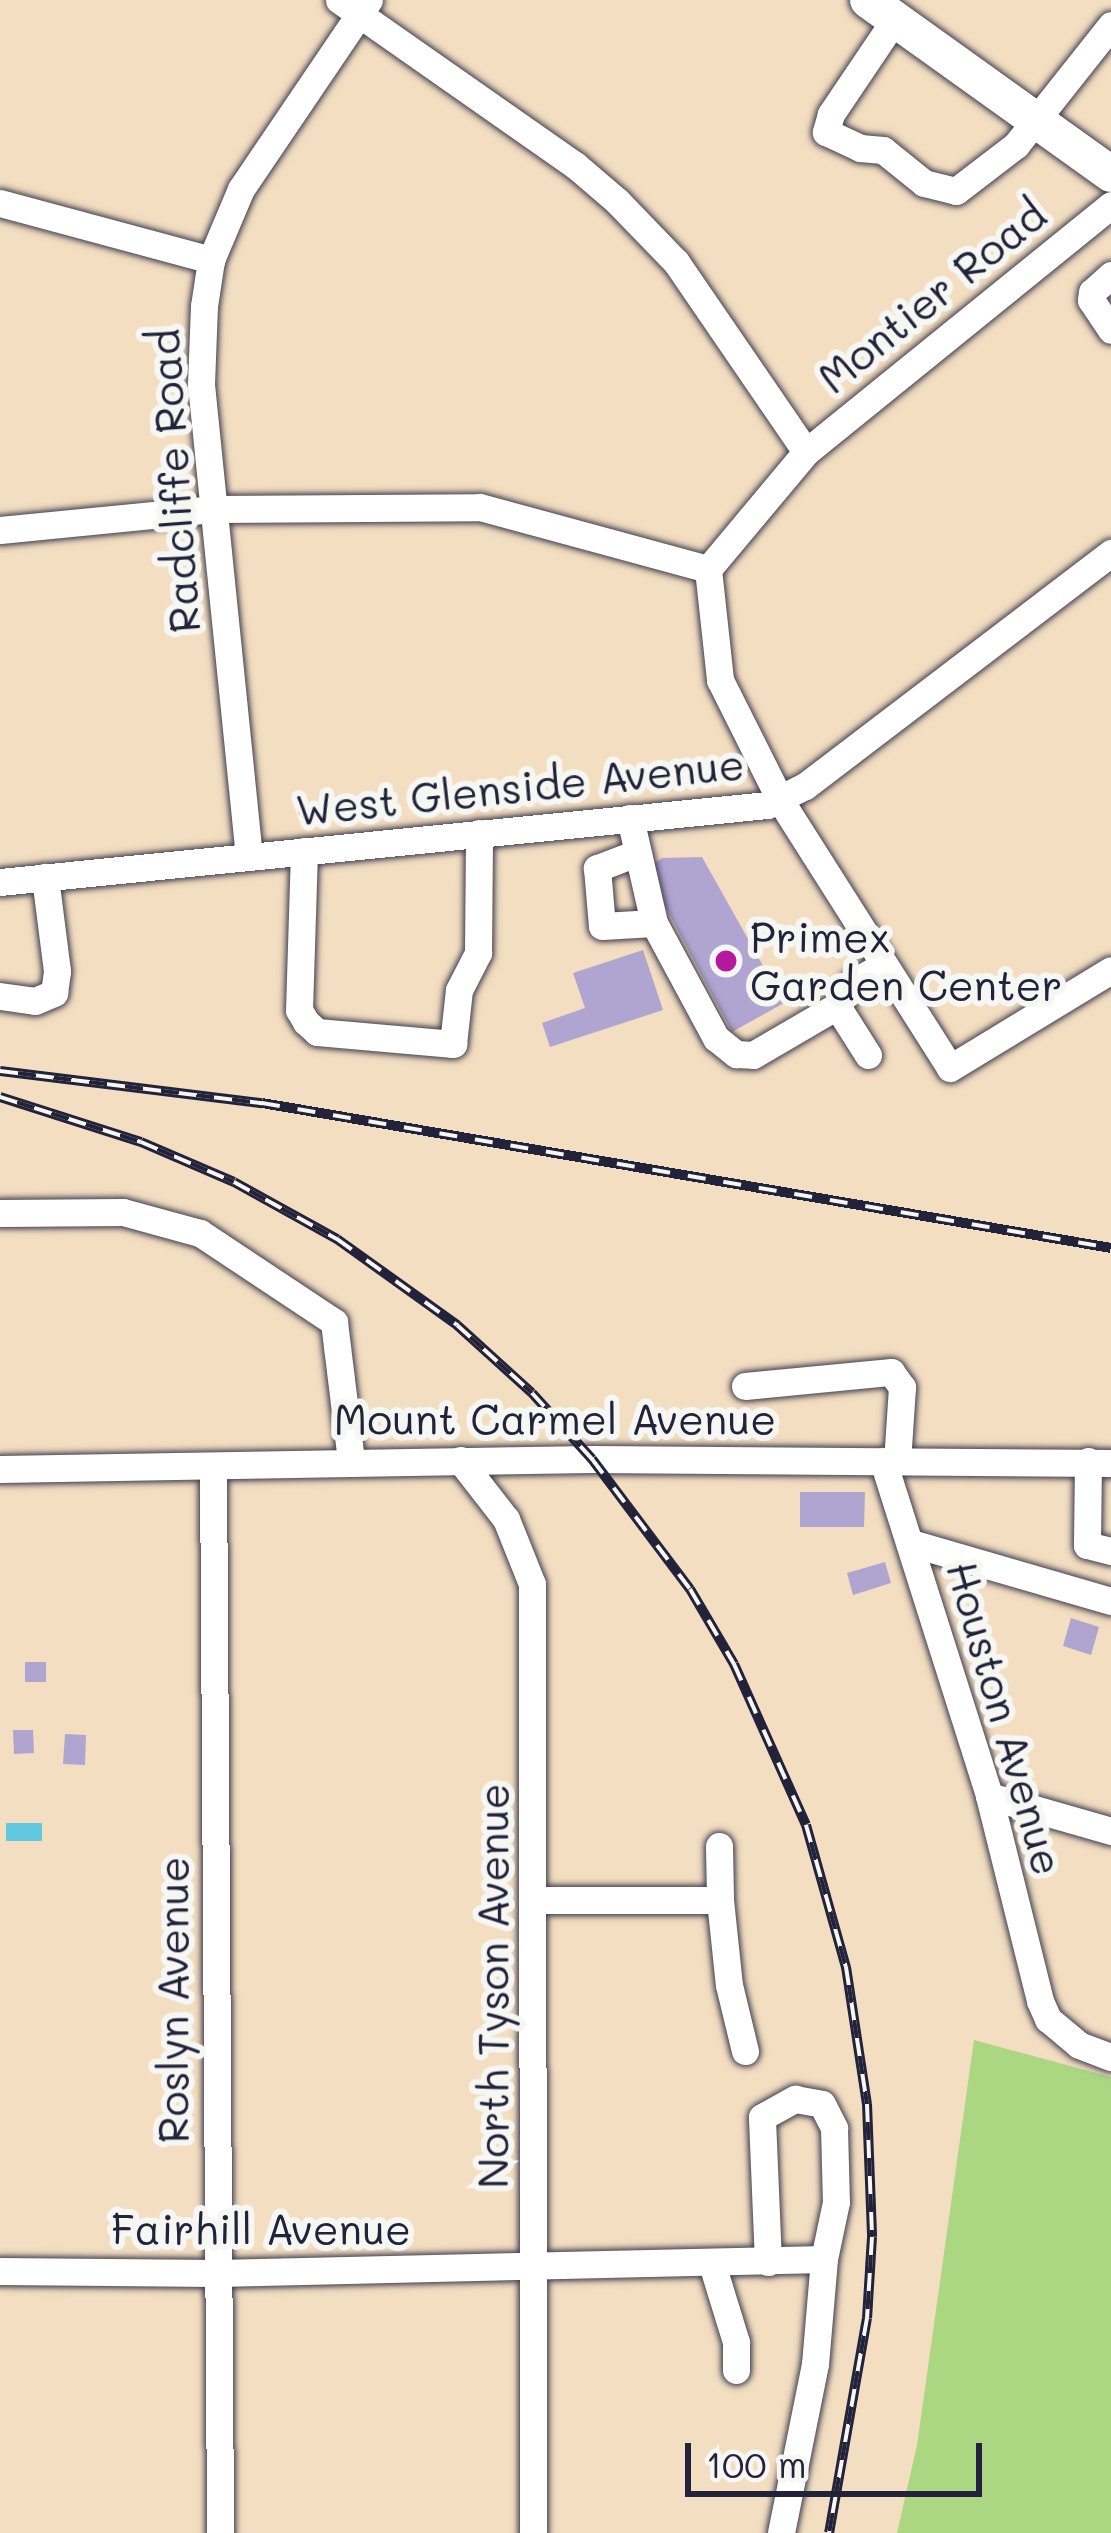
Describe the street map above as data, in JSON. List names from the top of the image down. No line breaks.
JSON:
{"streets":{"street":["Montier Road","Radcliffe Road","West Glenside Avenue","Mount Carmel Avenue","Houston Avenue","North Tyson Avenue","Roslyn Avenue","Fairhill Avenue"]},"crossings":[["Radcliffe Road","West Glenside Avenue"],["Mount Carmel Avenue","Houston Avenue"],["Mount Carmel Avenue","North Tyson Avenue"],["Mount Carmel Avenue","Roslyn Avenue"],["North Tyson Avenue","Fairhill Avenue"],["Roslyn Avenue","Fairhill Avenue"]],"places":["Primex Garden Center"],"scale_bar":"100 m"}
